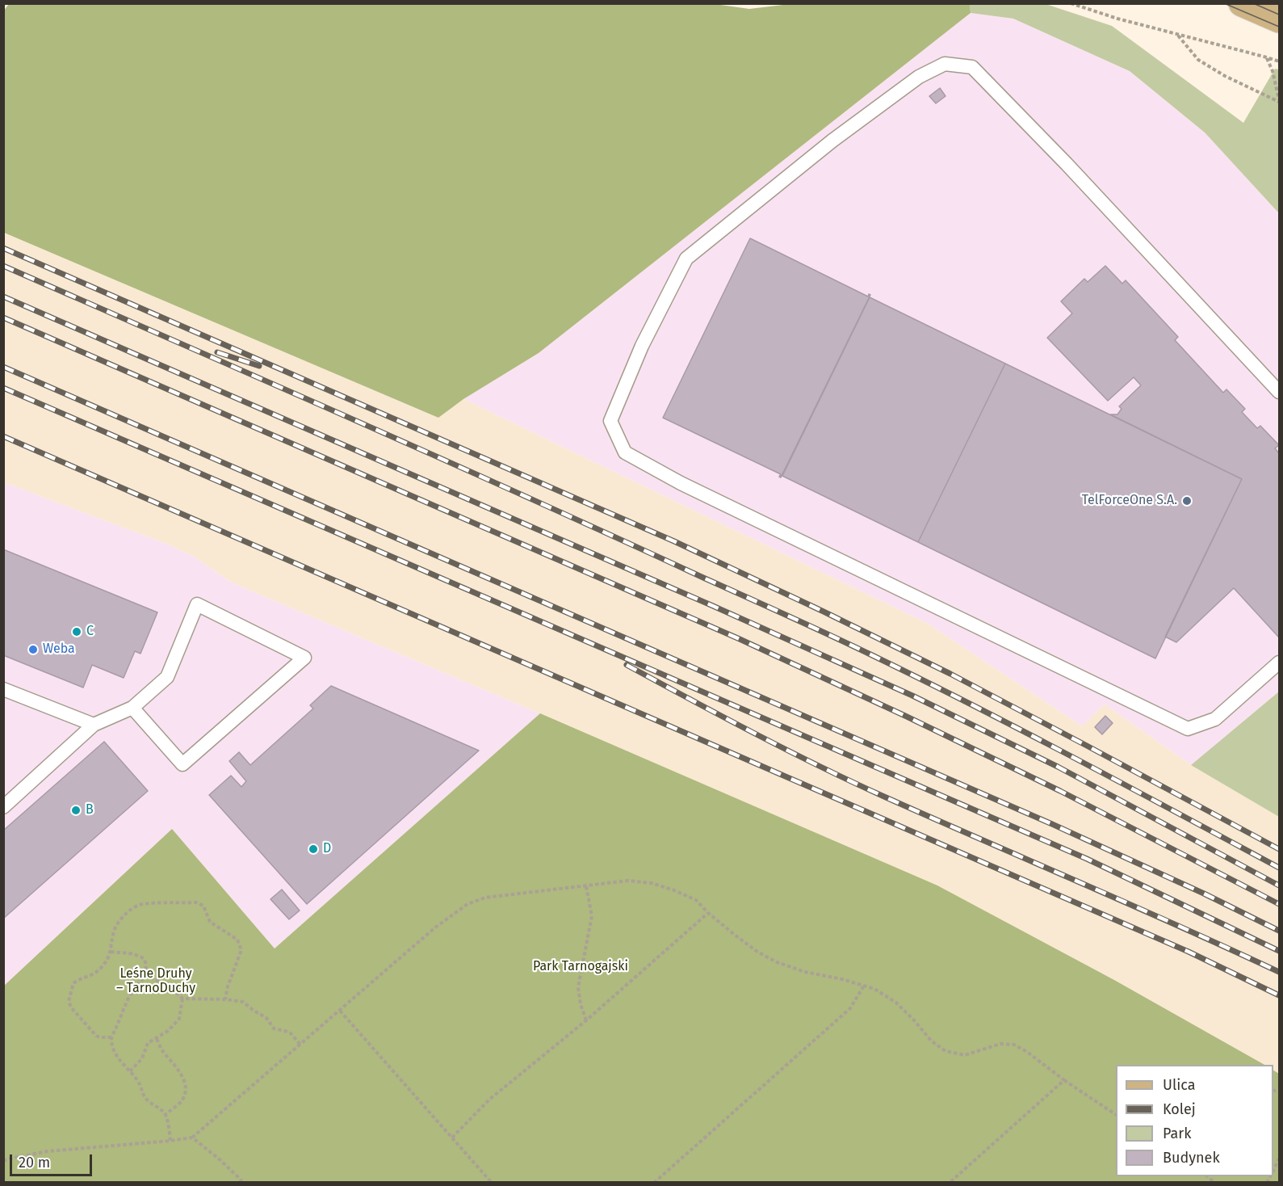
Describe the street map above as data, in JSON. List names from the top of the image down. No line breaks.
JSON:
{"parks":["Park Tarnogajski","Leśne Druhy – TarnoDuchy"],"places":["TelForceOne S.A.","C","Weba","B","D"],"legend":["Ulica","Kolej","Park","Budynek"],"scale_bar":"20 m"}
